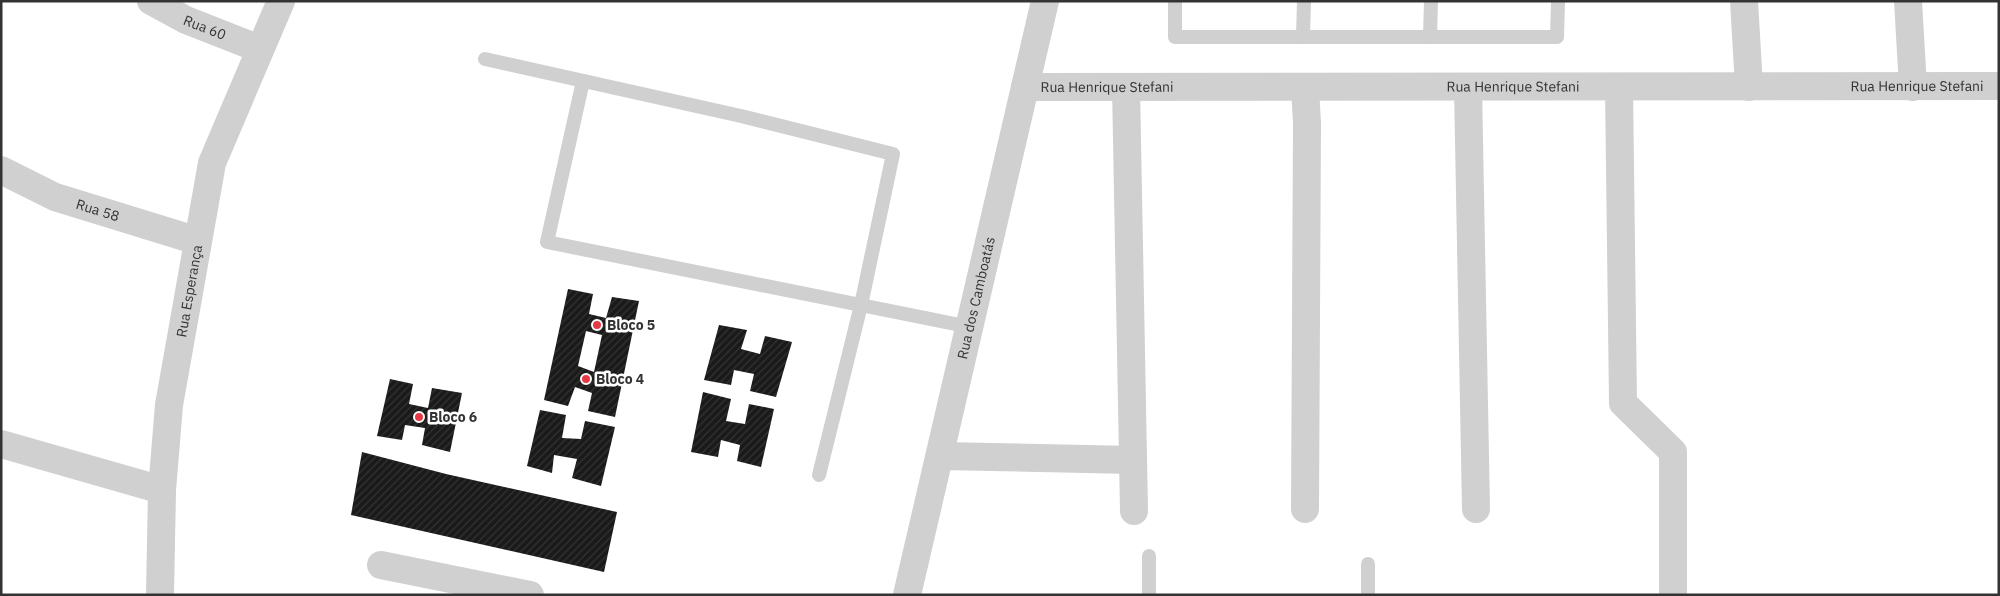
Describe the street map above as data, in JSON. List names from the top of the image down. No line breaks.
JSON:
{"streets":{"street":["Rua 60","Rua Henrique Stefani","Rua 58","Rua Esperança","Rua dos Camboatás"]},"crossings":[["Rua 60","Rua Esperança"],["Rua Henrique Stefani","Rua dos Camboatás"],["Rua 58","Rua Esperança"]],"places":["Bloco 5","Bloco 4","Bloco 6"]}
